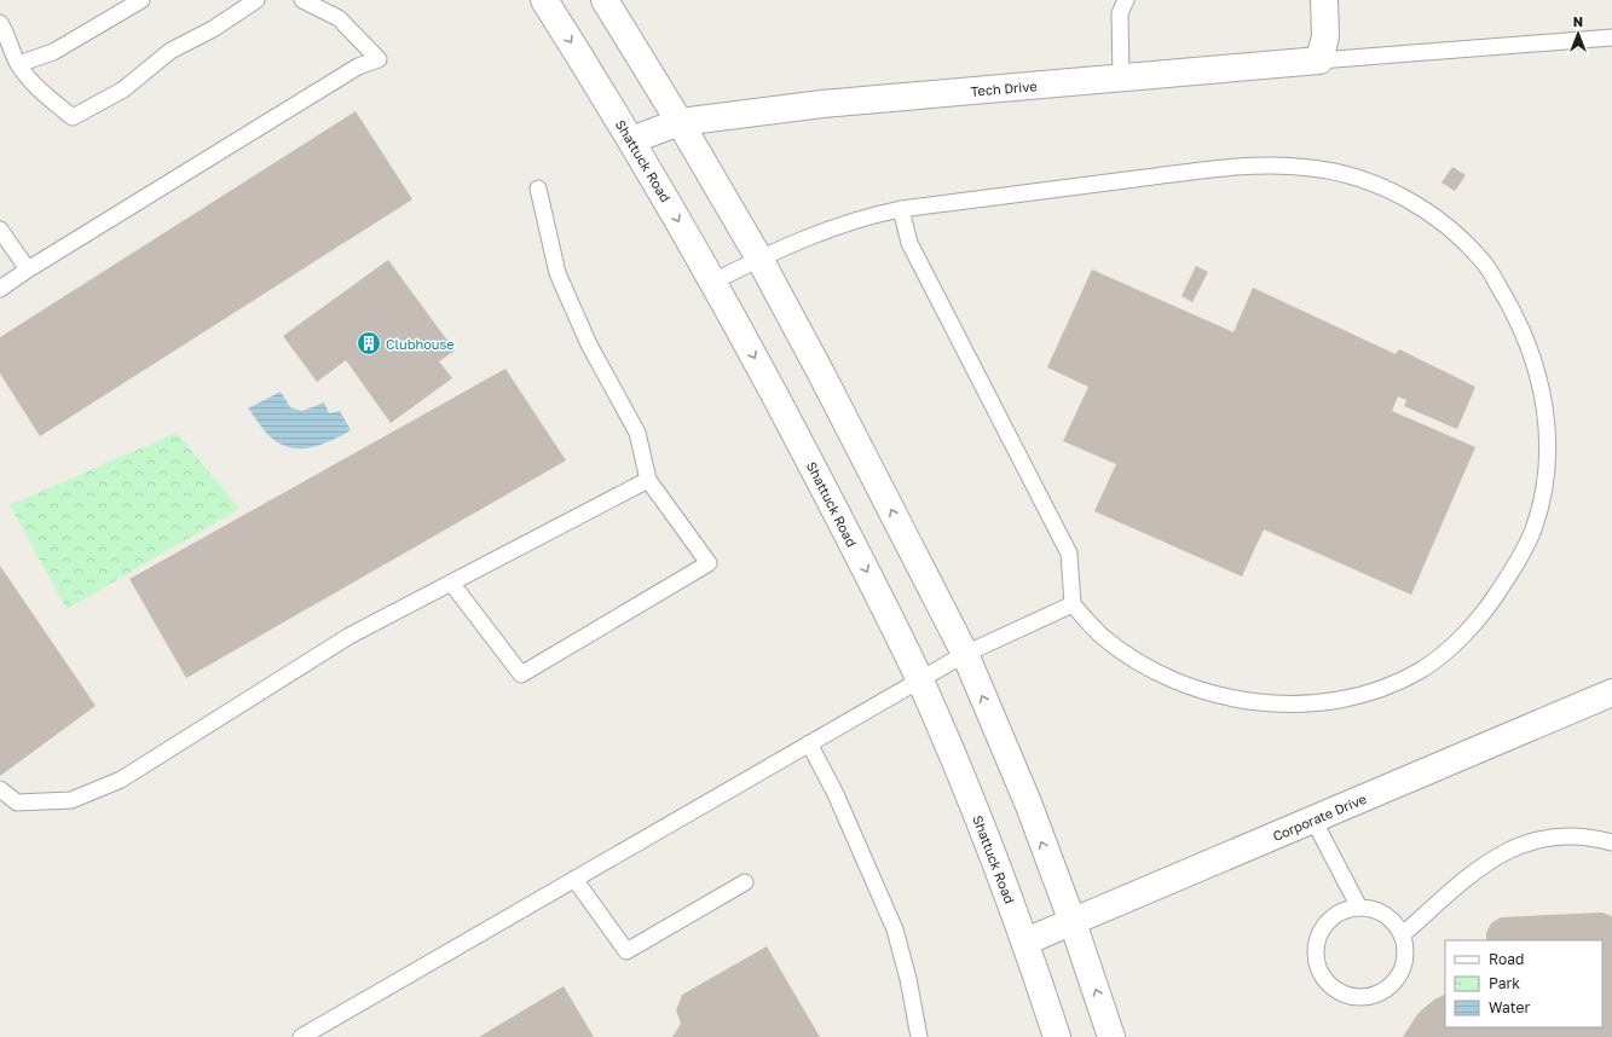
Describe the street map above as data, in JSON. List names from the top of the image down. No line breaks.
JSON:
{"streets":{"street":["Tech Drive","Shattuck Road","Corporate Drive"]},"crossings":[["Tech Drive","Shattuck Road"],["Shattuck Road","Corporate Drive"]],"places":{"building":["Clubhouse"]},"legend":["Road","Park","Water"],"north":"top"}
